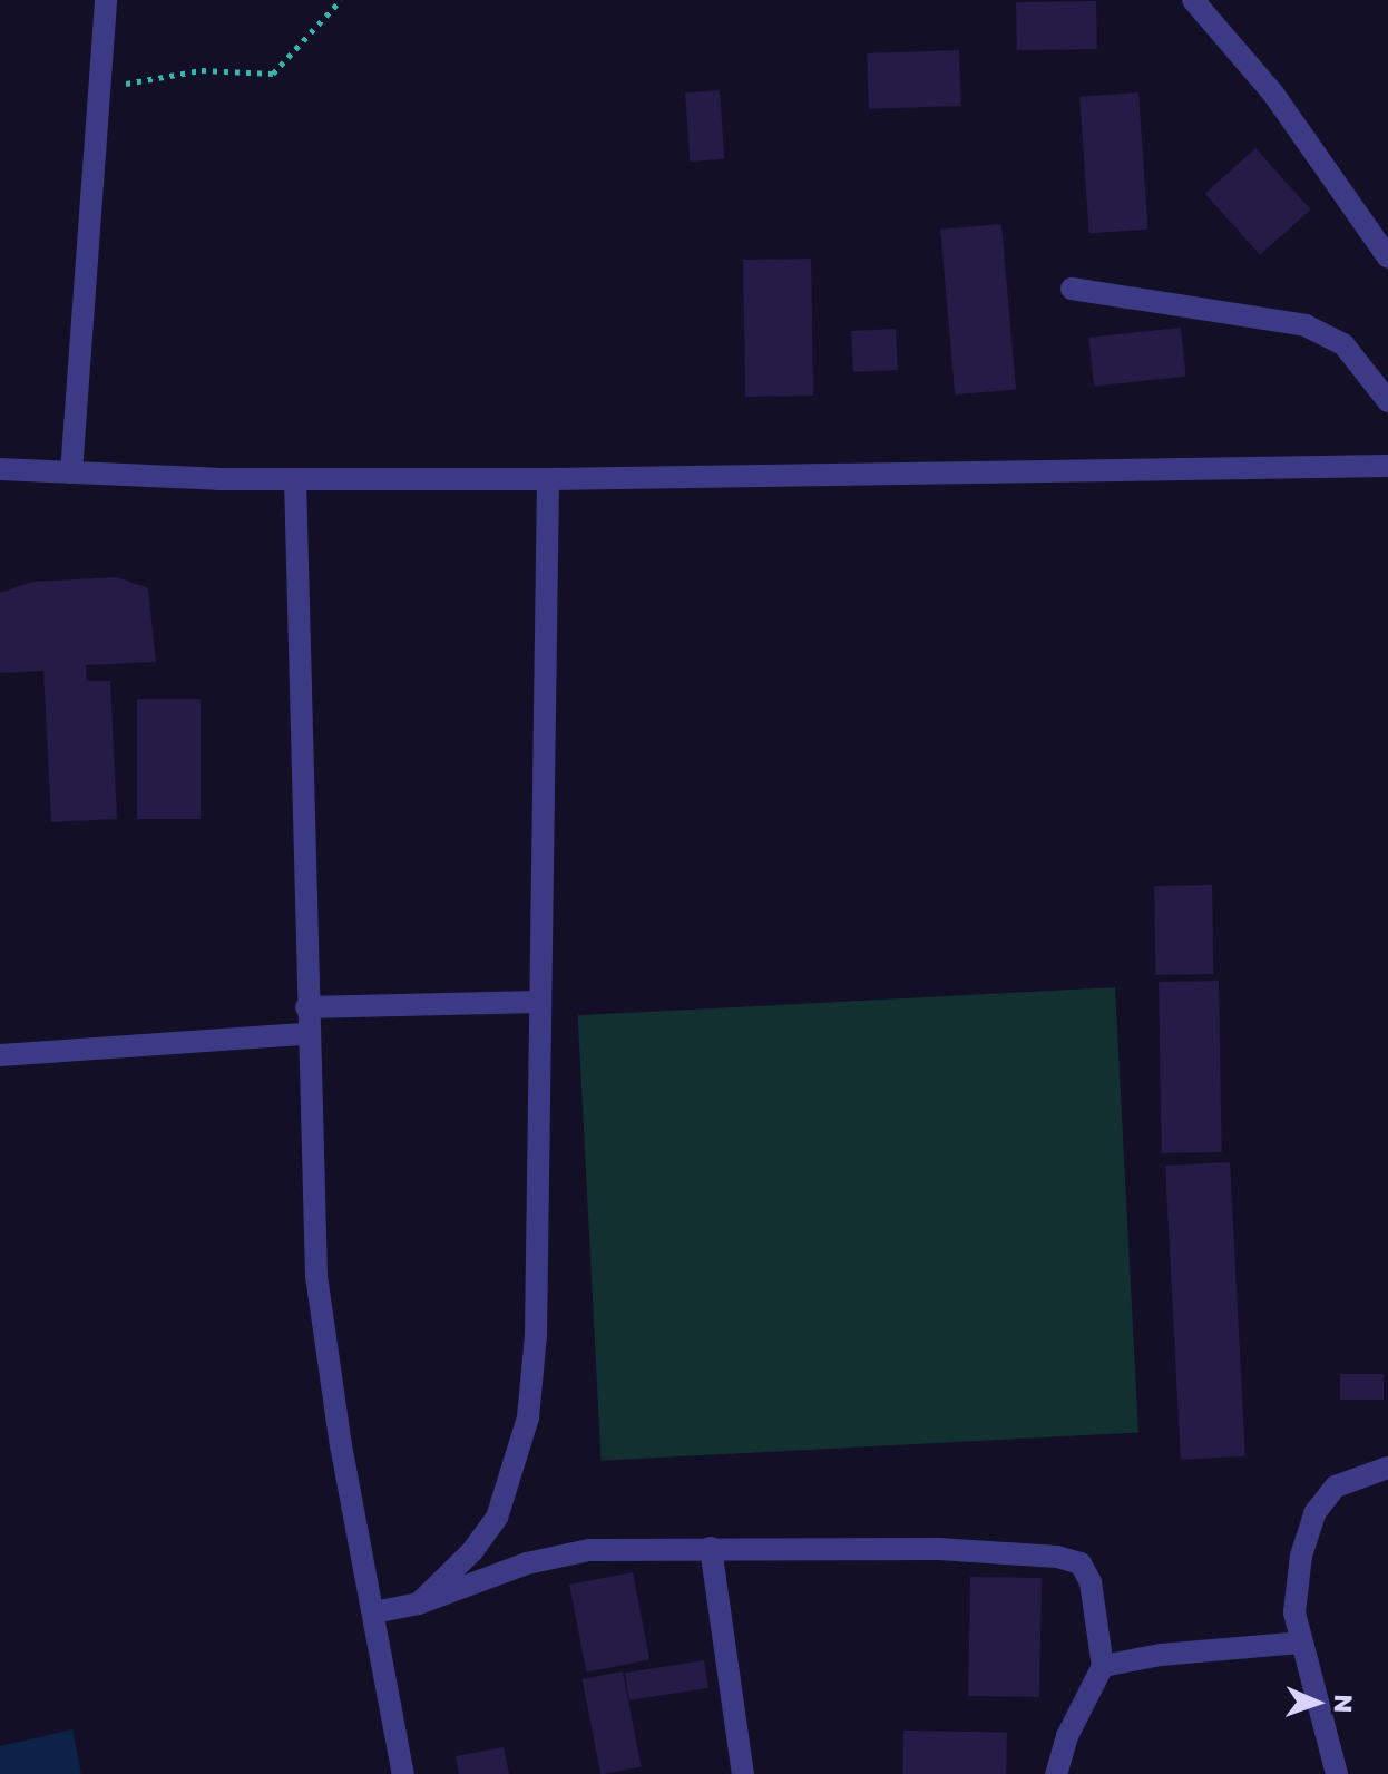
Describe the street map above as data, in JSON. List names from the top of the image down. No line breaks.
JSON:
{"north":"right"}
